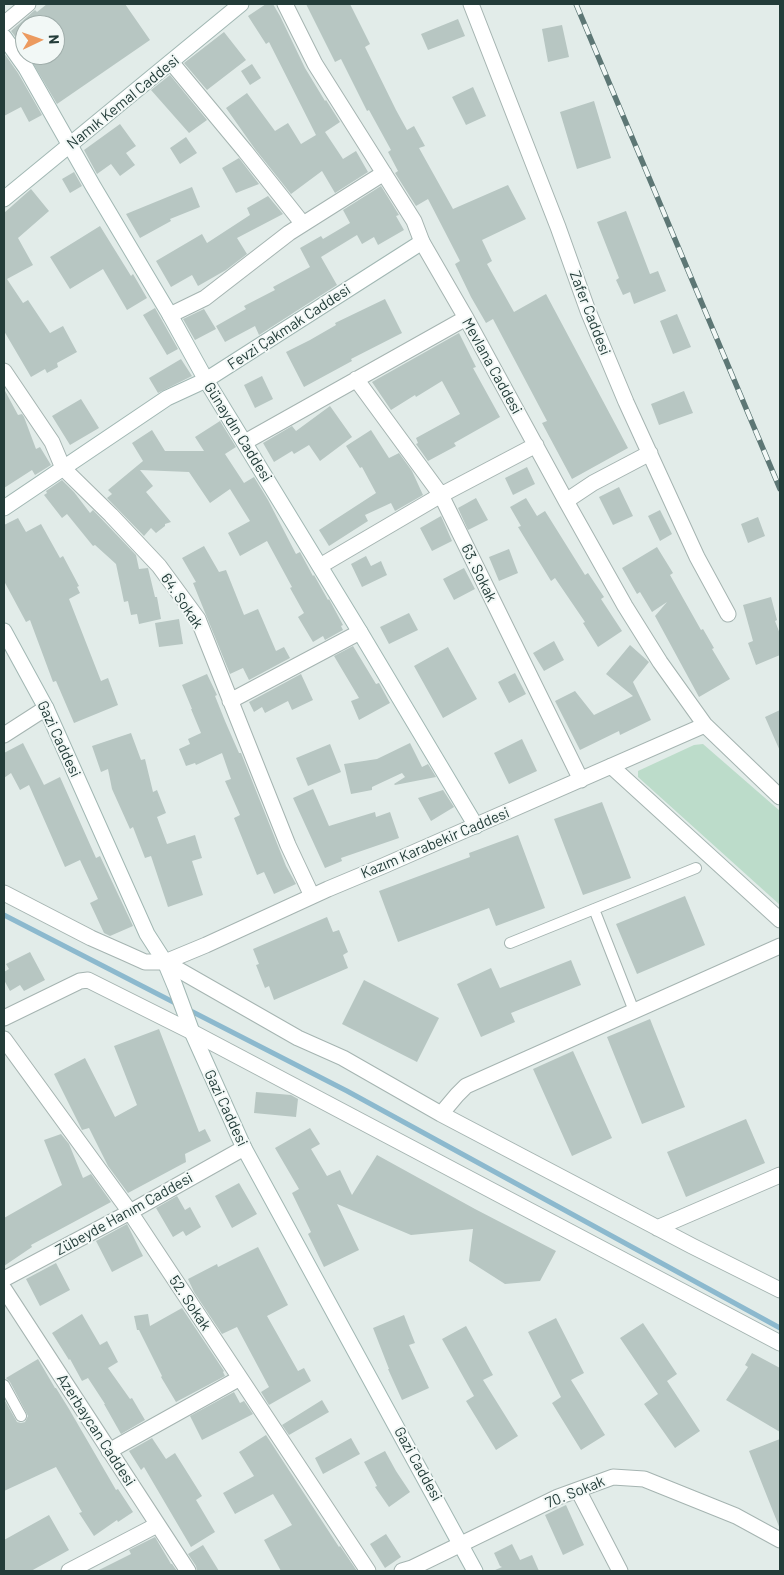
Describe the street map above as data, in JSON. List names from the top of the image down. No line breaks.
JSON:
{"streets":{"street":["Namık Kemal Caddesi","Zafer Caddesi","Fevzi Çakmak Caddesi","Mevlana Caddesi","Günaydın Caddesi","63. Sokak","64. Sokak","Gazi Caddesi","Kazım Karabekir Caddesi","Zübeyde Hanım Caddesi","52. Sokak","Azerbaycan Caddesi","70. Sokak"]},"crossings":[["Namık Kemal Caddesi","Günaydın Caddesi"],["Fevzi Çakmak Caddesi","Mevlana Caddesi"],["Fevzi Çakmak Caddesi","Günaydın Caddesi"],["Fevzi Çakmak Caddesi","64. Sokak"],["Mevlana Caddesi","Kazım Karabekir Caddesi"],["Günaydın Caddesi","Kazım Karabekir Caddesi"],["63. Sokak","Kazım Karabekir Caddesi"],["64. Sokak","Kazım Karabekir Caddesi"],["Gazi Caddesi","Kazım Karabekir Caddesi"],["Gazi Caddesi","Zübeyde Hanım Caddesi"],["Gazi Caddesi","70. Sokak"],["Zübeyde Hanım Caddesi","52. Sokak"]],"north":"right"}
